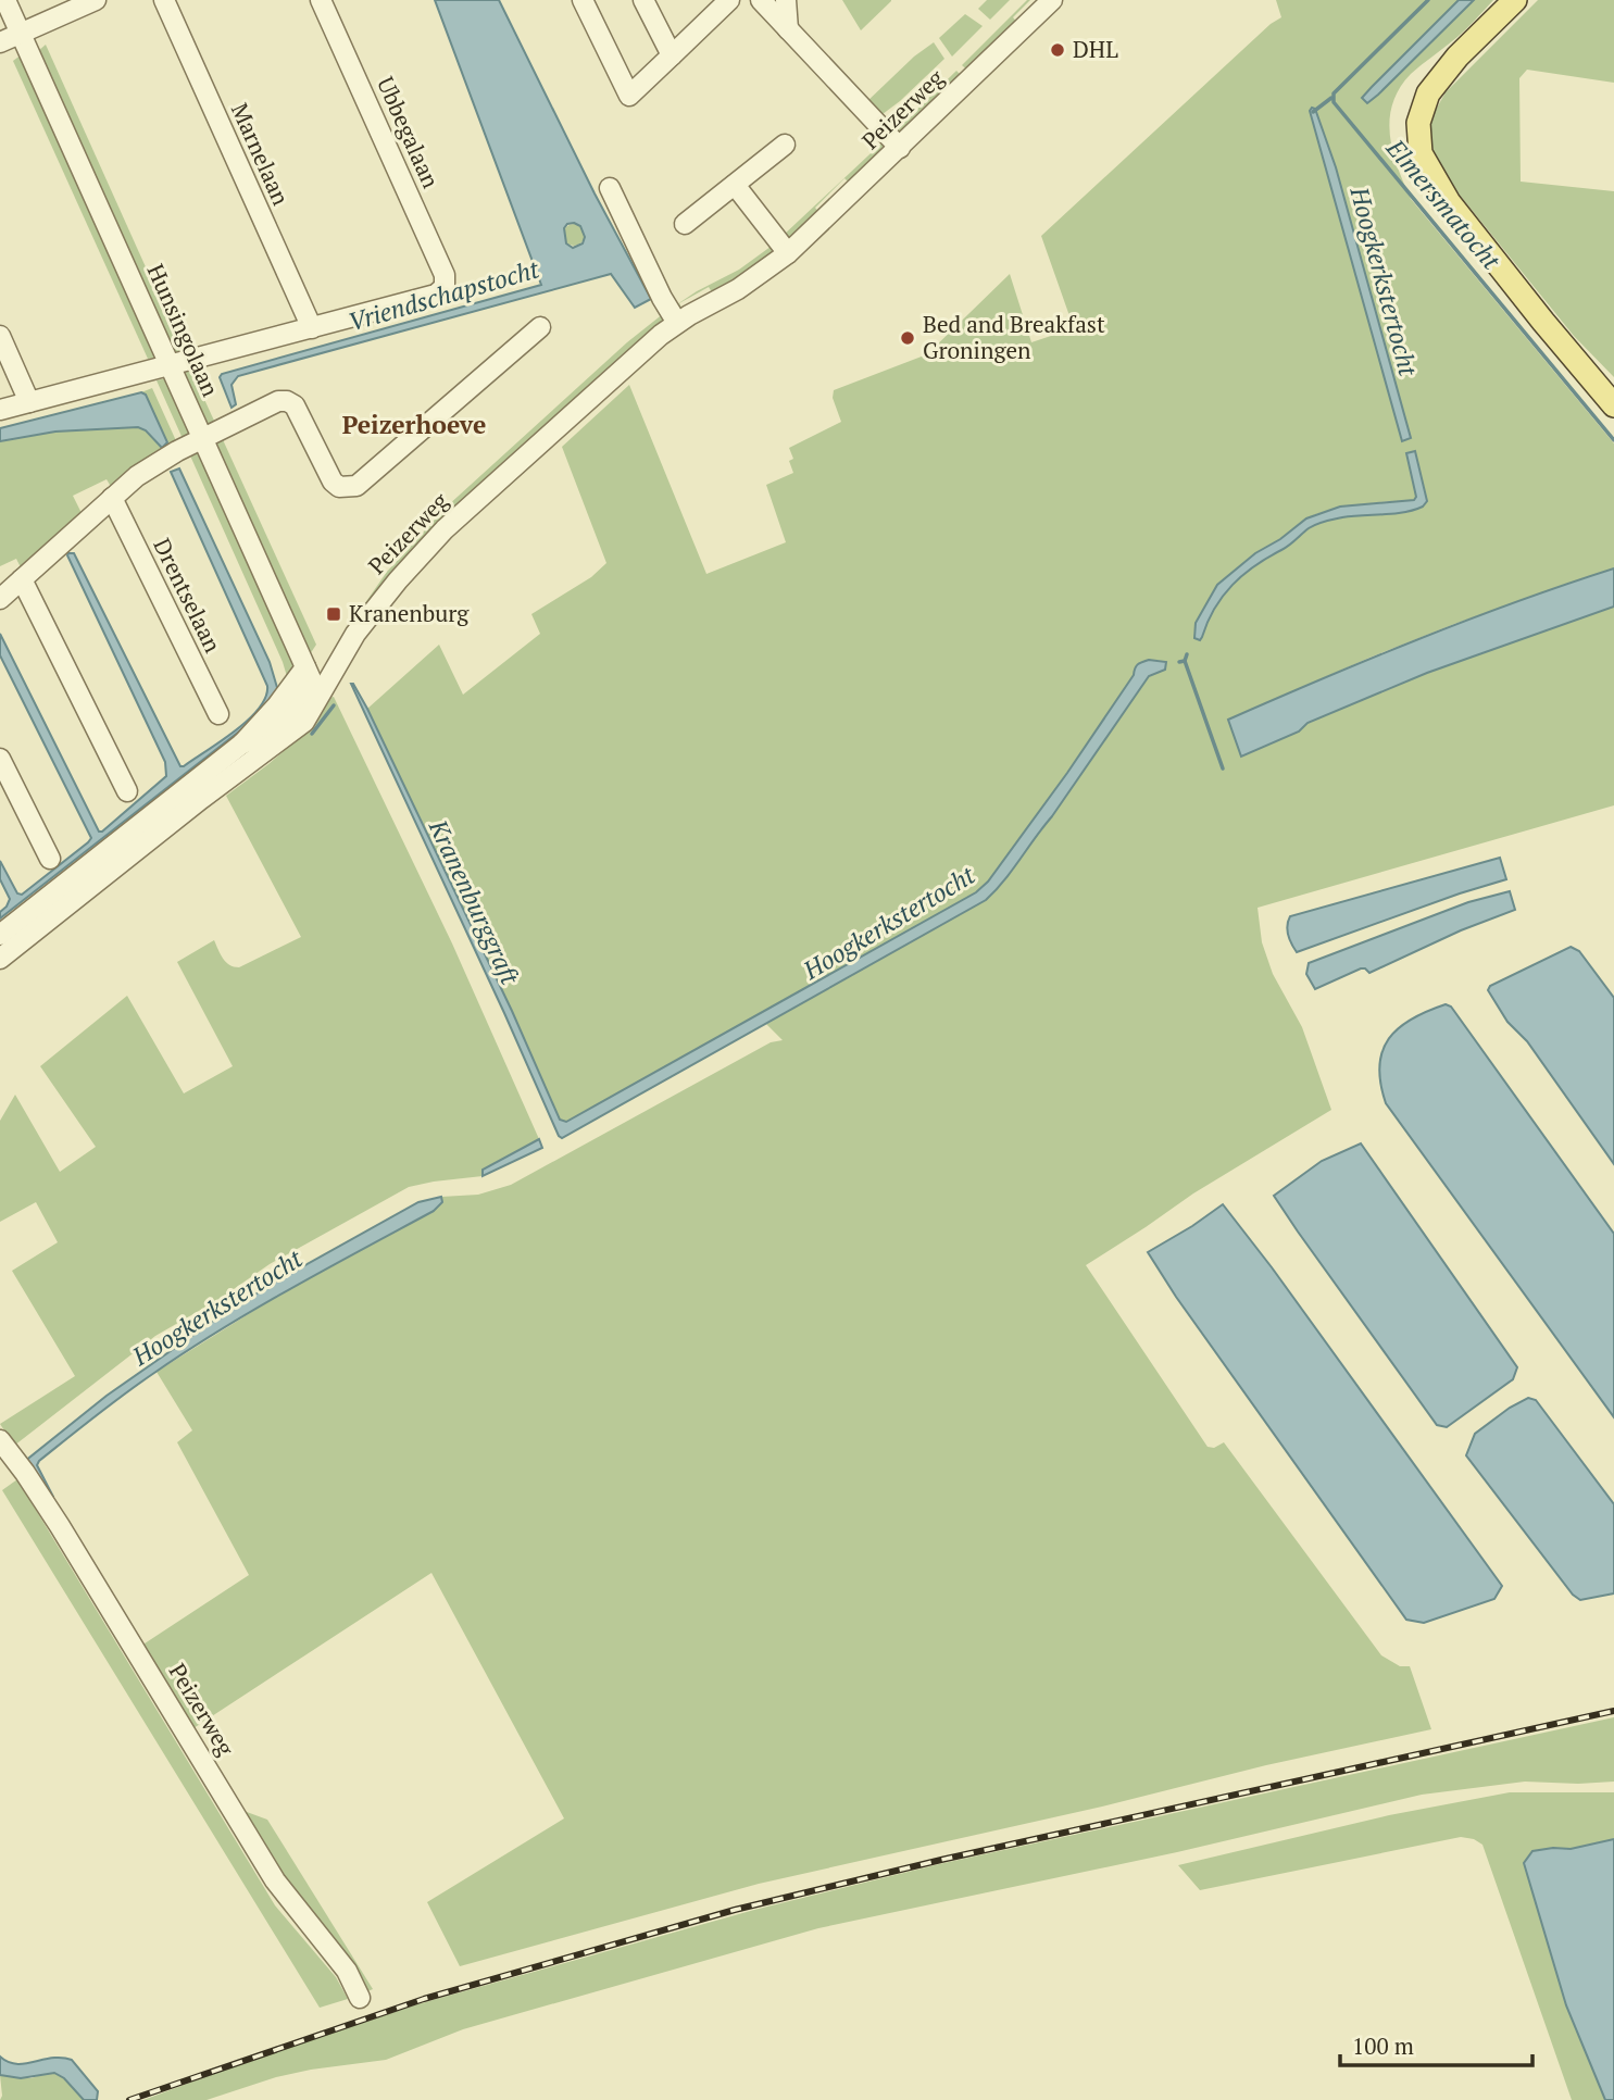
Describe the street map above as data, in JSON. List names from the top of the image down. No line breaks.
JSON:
{"streets":{"street":["Peizerweg","Ubbegalaan","Marnelaan","Hunsingolaan","Drentselaan"]},"crossings":[["Peizerweg","Hunsingolaan"],["Ubbegalaan","Marnelaan"]],"districts":["Peizerhoeve"],"water":["Elmersmatocht","Hoogkerkstertocht","Vriendschapstocht","Kranenburggraft"],"places":{"other":["DHL","Bed and Breakfast Groningen"],"transit":["Kranenburg"]},"scale_bar":"100 m"}
